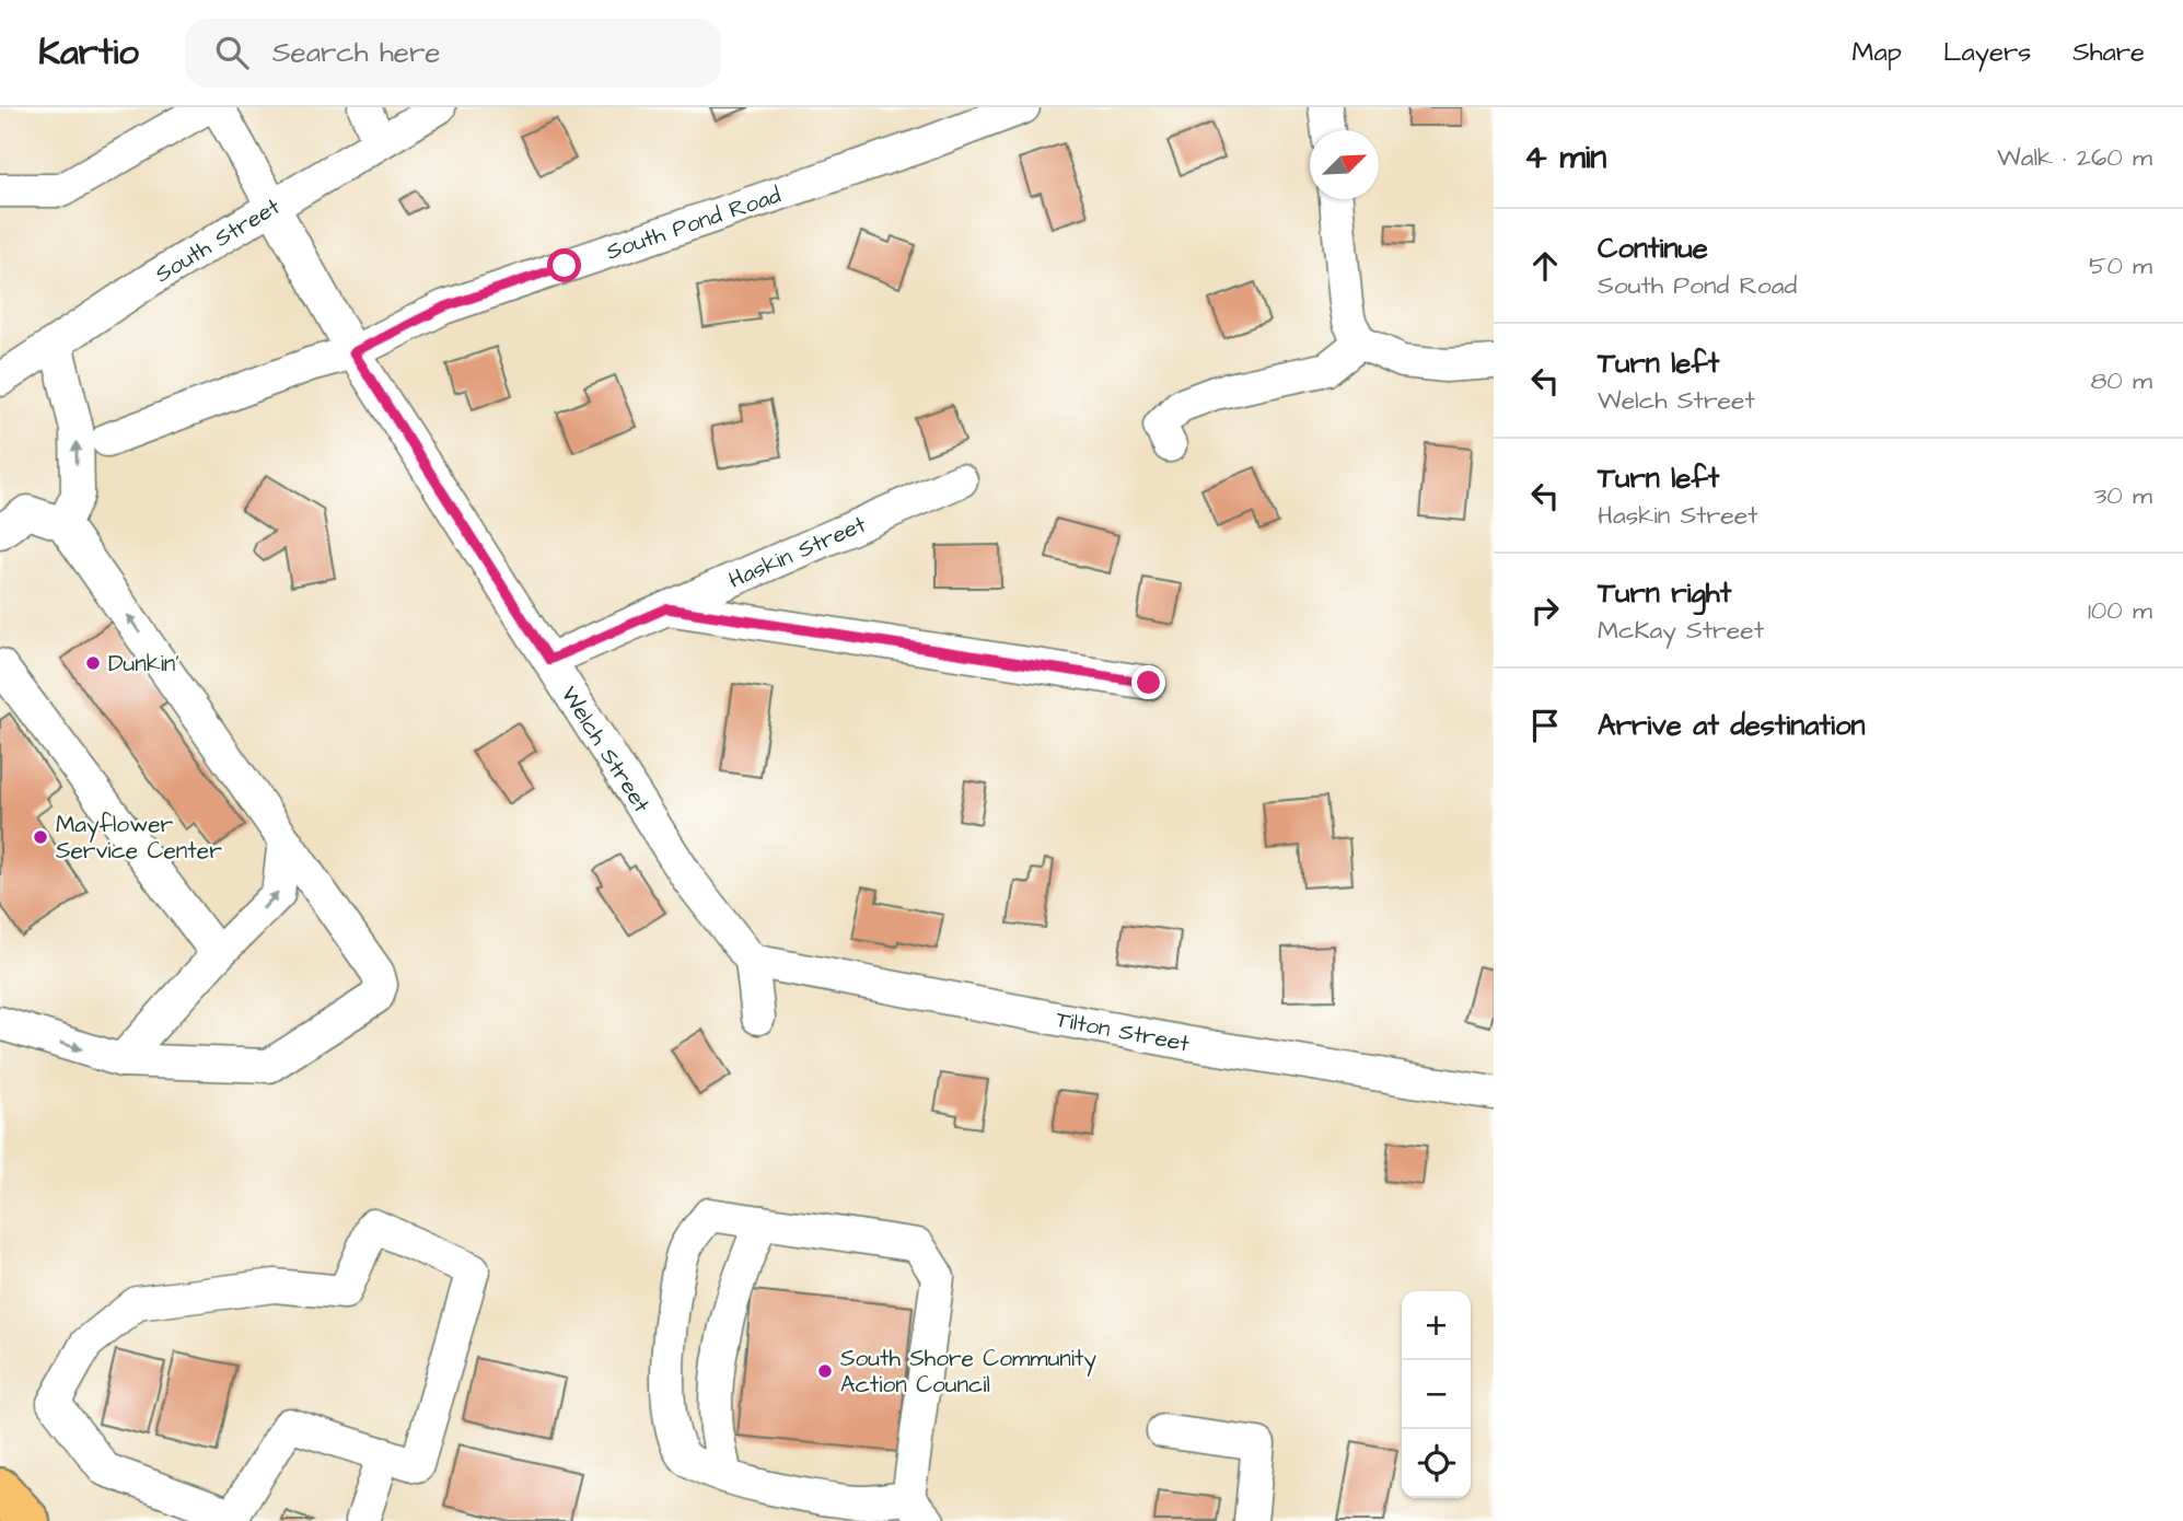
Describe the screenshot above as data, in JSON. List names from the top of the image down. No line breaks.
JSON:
{"streets":{"street":["South Pond Road","South Street","Haskin Street","Welch Street","Tilton Street"]},"crossings":[["South Pond Road","Welch Street"],["South Street","Welch Street"],["Haskin Street","Welch Street"],["Welch Street","Tilton Street"]],"places":["Dunkin'","Mayflower Service Center","South Shore Community Action Council"],"north":"top right","page":{"header":"Kartio","search":"Search here","nav":["Map","Layers","Share"],"heading":["4 min","Walk · 260 m"],"list":[["Continue","South Pond Road","50 m"],["Turn left","Welch Street","80 m"],["Turn left","Haskin Street","30 m"],["Turn right","McKay Street","100 m"],"Arrive at destination"],"map_buttons":["+","−"]}}
